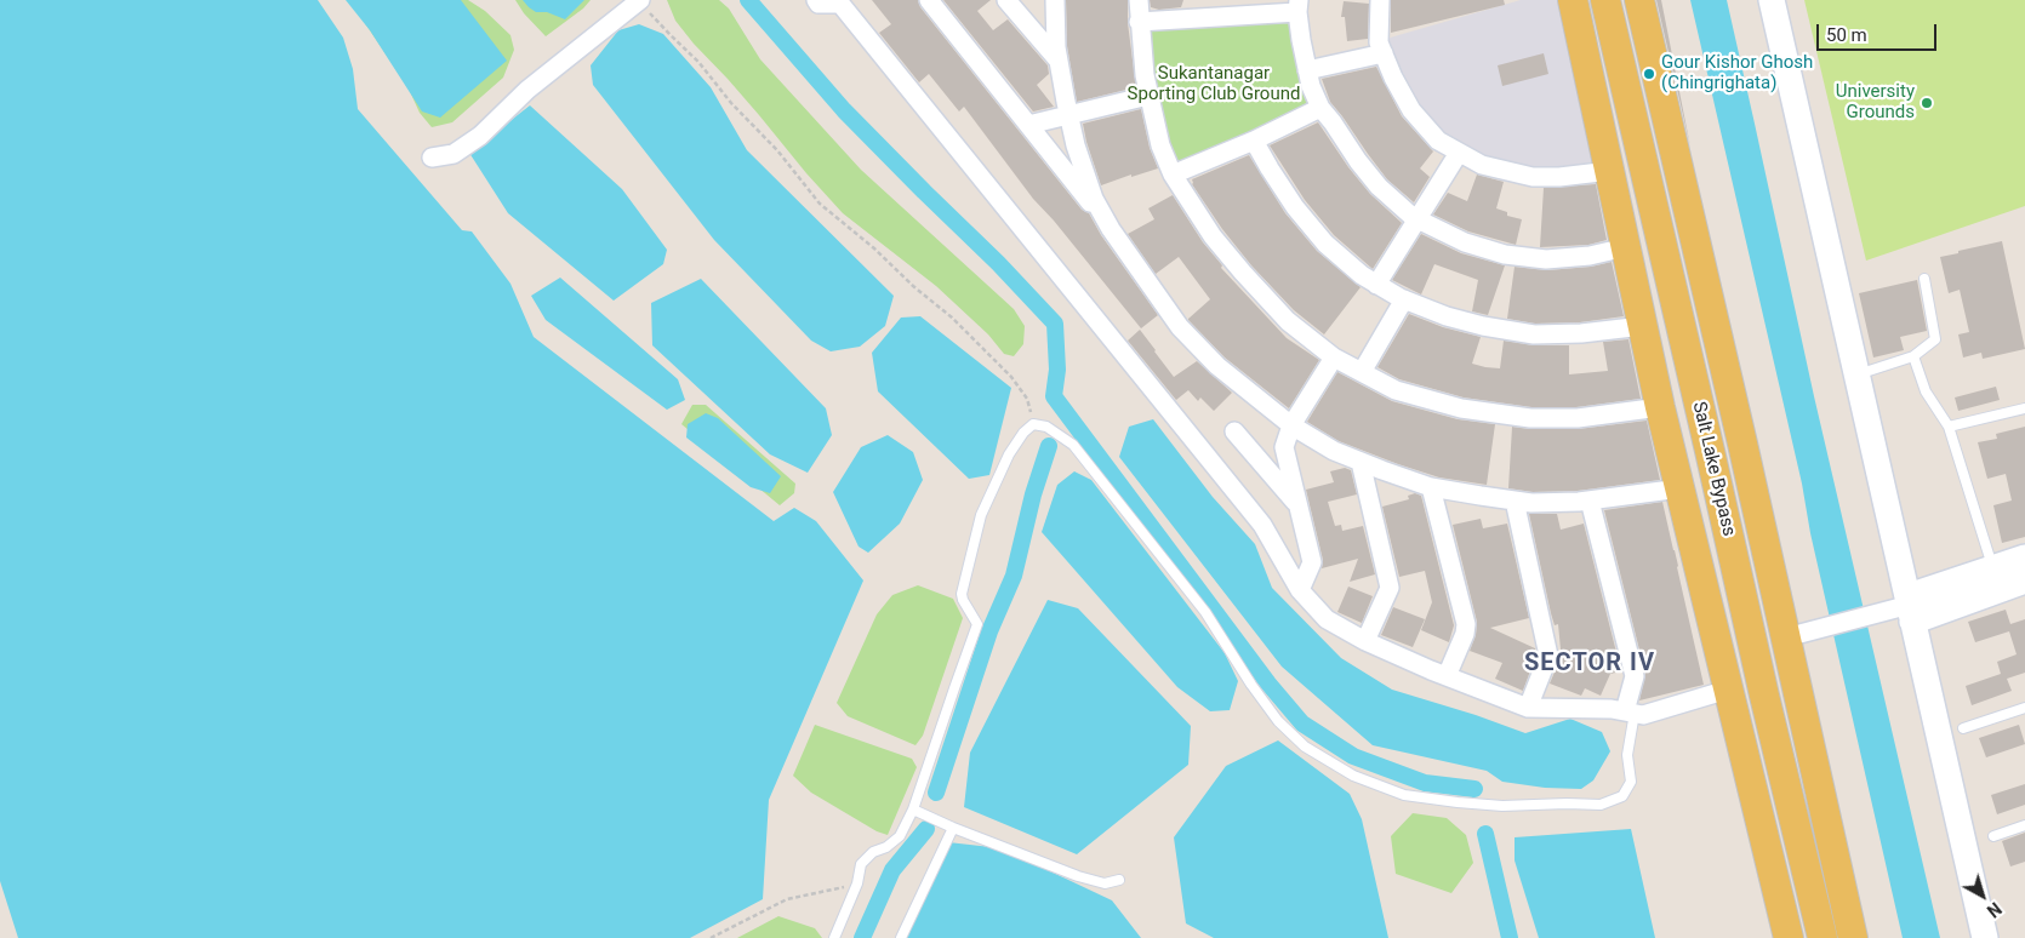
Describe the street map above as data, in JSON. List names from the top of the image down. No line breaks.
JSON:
{"streets":{"main road":["Salt Lake Bypass"]},"districts":["SECTOR IV"],"parks":["Sukantanagar Sporting Club Ground"],"places":["Gour Kishor Ghosh (Chingrighata)","University Grounds"],"scale_bar":"50 m","north":"bottom right"}
